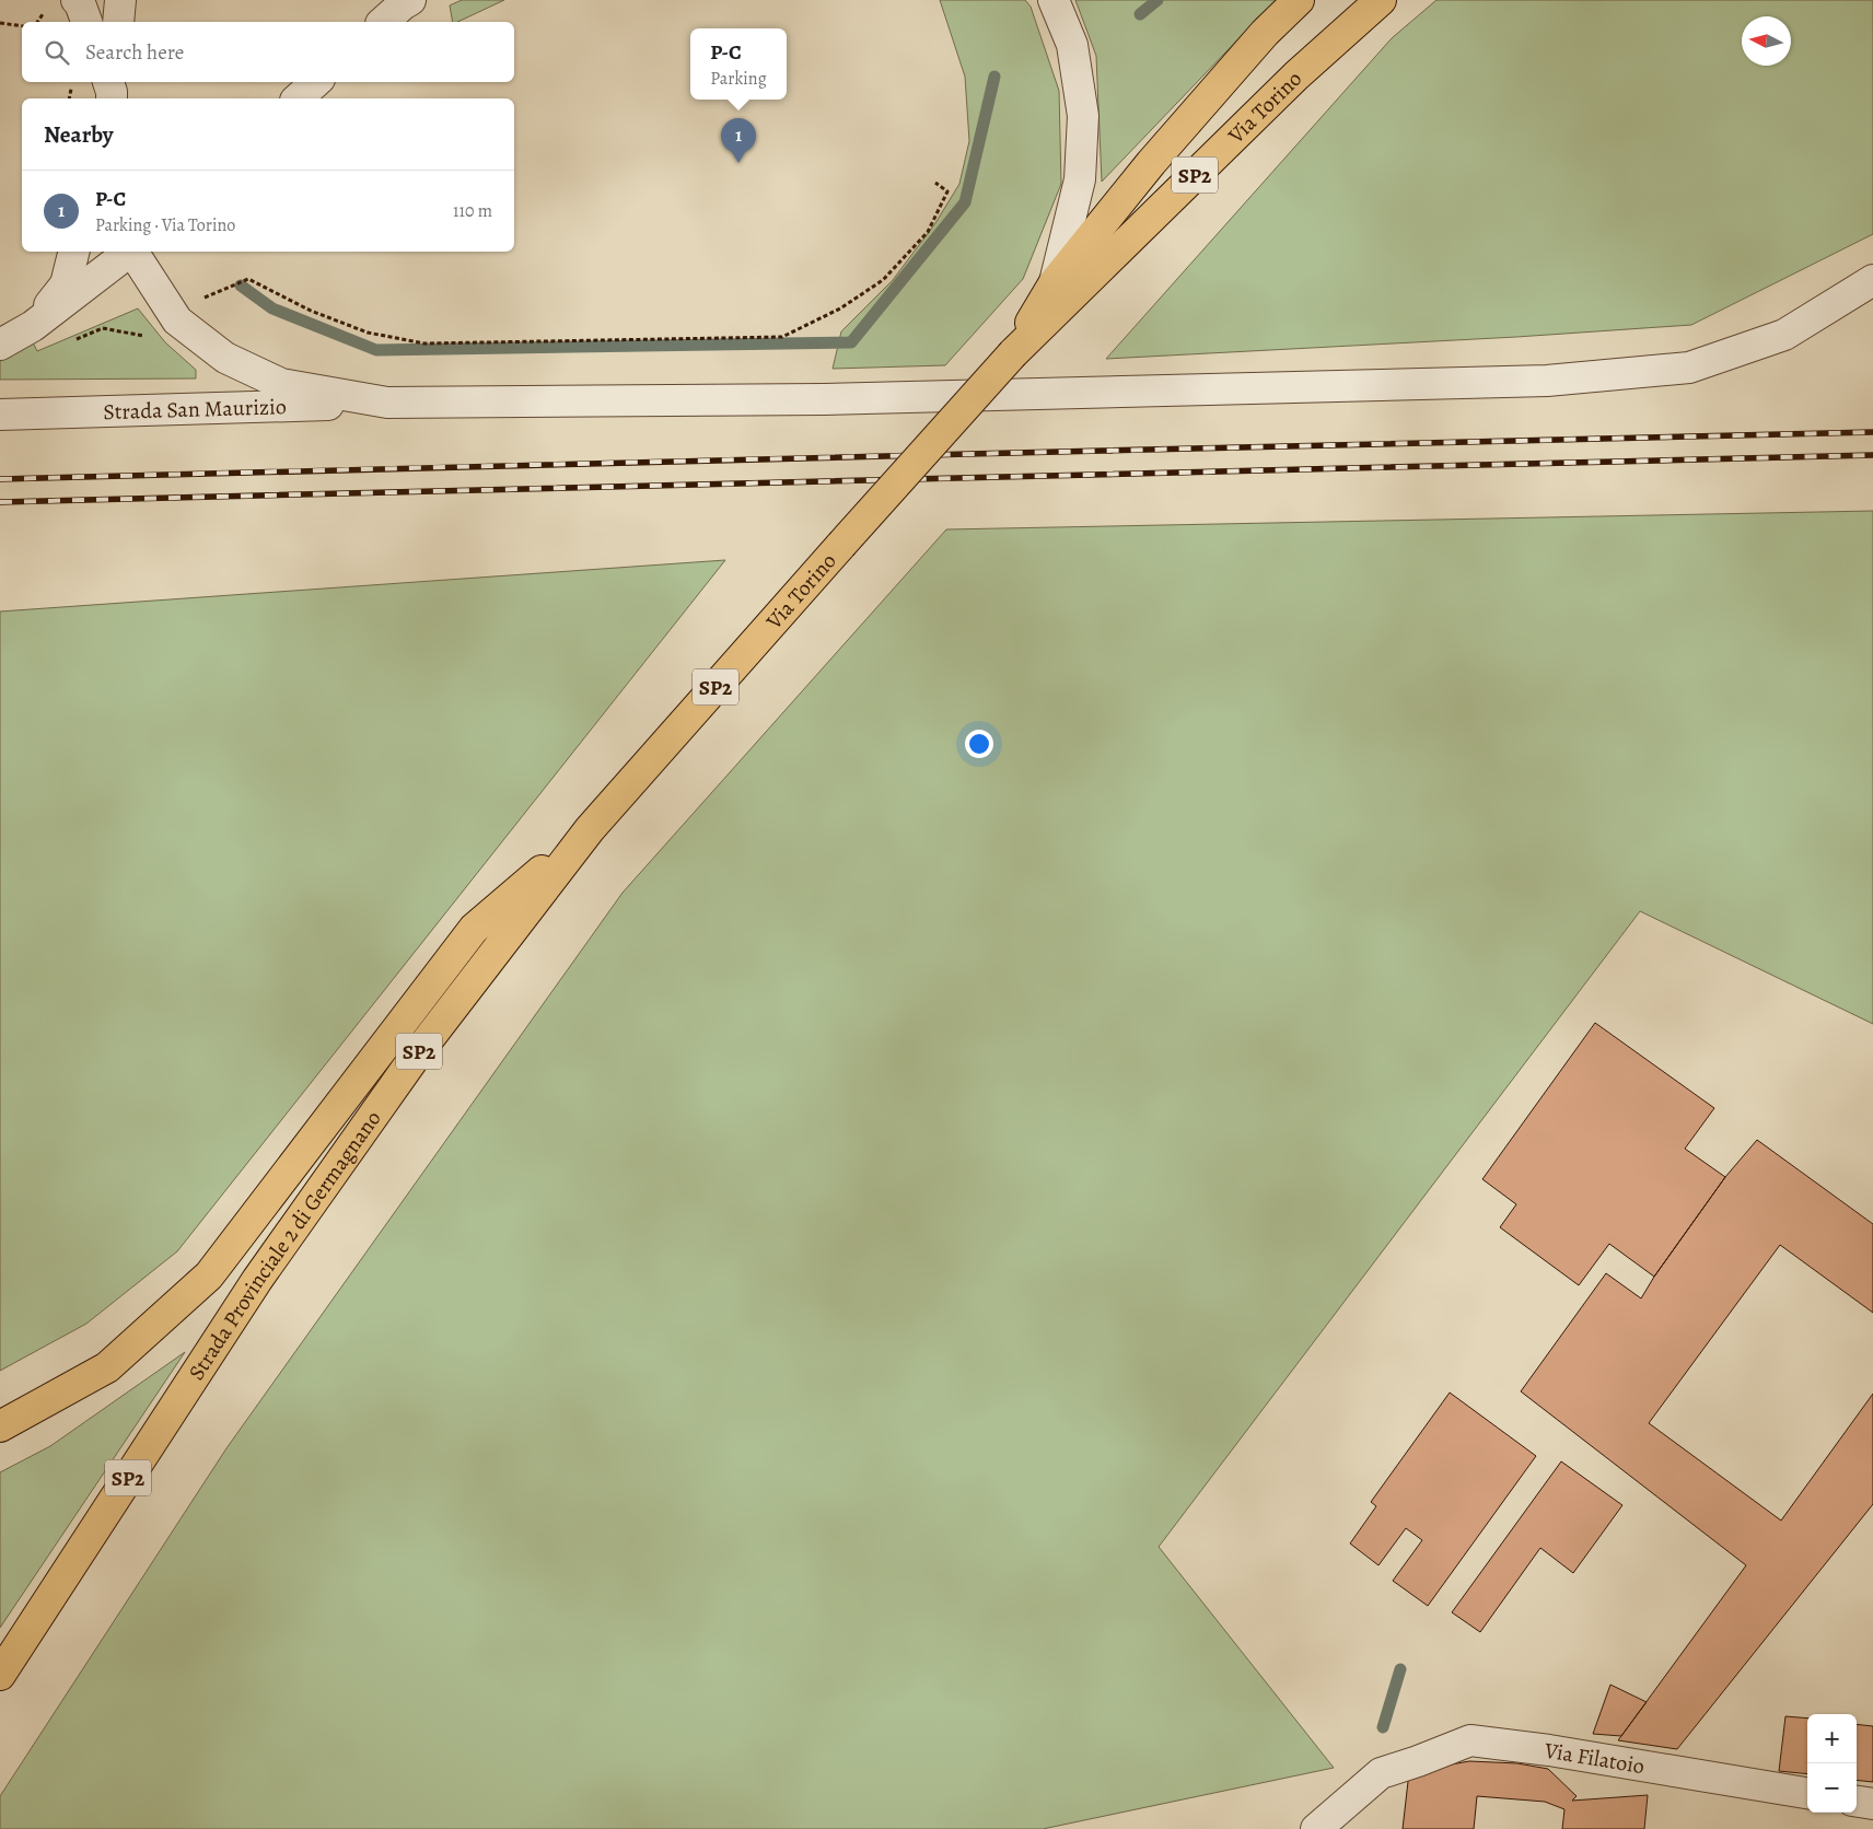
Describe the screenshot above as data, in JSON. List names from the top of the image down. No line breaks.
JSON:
{"streets":{"main road":["Via Torino","SP2","Strada Provinciale 2 di Germagnano"],"street":["Strada San Maurizio","Via Filatoio"]},"crossings":[["Via Torino","Strada Provinciale 2 di Germagnano"]],"north":"left","page":{"search":"Search here","popup":["P-C","Parking"],"heading":"Nearby","pins":"1","list":[{"mark":"1","name":"P-C","note":"Parking · Via Torino","value":"110 m"}],"map_buttons":["+","−"]}}
